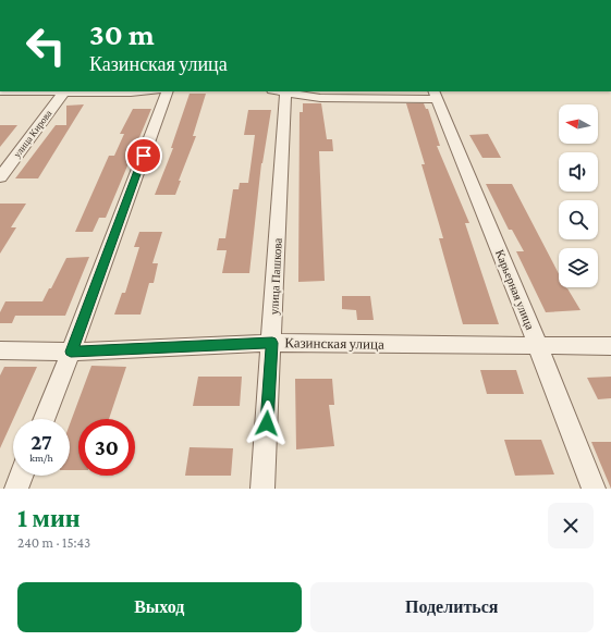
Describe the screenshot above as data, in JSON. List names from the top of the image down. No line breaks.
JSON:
{"streets":{"street":["улица Кирова","улица Пашкова","Карьерная улица","Казинская улица"]},"crossings":[["улица Пашкова","Казинская улица"],["Карьерная улица","Казинская улица"]],"north":"left","page":{"turn":["30 m","Казинская улица"],"speed":"27 km/h","limit":"30","heading":["1 мин","240 m · 15:43"],"buttons":["Выход","Поделиться"]}}
